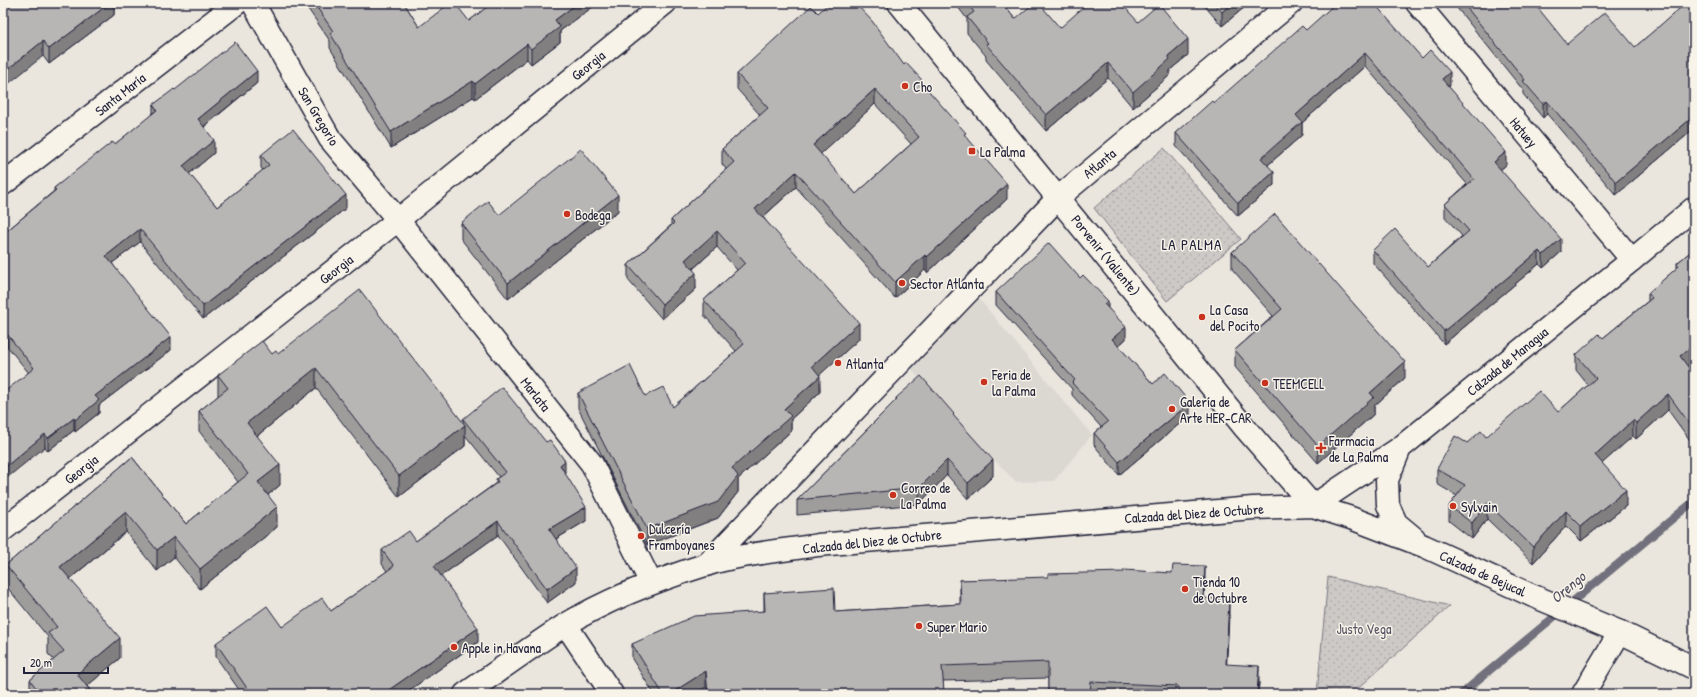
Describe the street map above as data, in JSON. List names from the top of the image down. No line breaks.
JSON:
{"streets":{"street":["Georgia","Santa María","San Gregorio","Hatuey","Atlanta","Porvenir (Valiente)","Calzada de Managua","Marlata","Calzada del Diez de Octubre","Calzada de Bejucal"]},"crossings":[["Georgia","San Gregorio"],["Georgia","Marlata"],["San Gregorio","Marlata"],["Hatuey","Calzada de Managua"],["Atlanta","Porvenir (Valiente)"],["Atlanta","Calzada del Diez de Octubre"],["Porvenir (Valiente)","Calzada de Managua"],["Porvenir (Valiente)","Calzada del Diez de Octubre"],["Porvenir (Valiente)","Calzada de Bejucal"],["Calzada de Managua","Calzada del Diez de Octubre"],["Calzada de Managua","Calzada de Bejucal"],["Marlata","Calzada del Diez de Octubre"],["Calzada del Diez de Octubre","Calzada de Bejucal"]],"districts":["LA PALMA"],"water":["Orengo"],"parks":["Justo Vega"],"places":{"other":["Cho","Bodega","Sector Atlanta","La Casa del Pocito","Atlanta","Feria de la Palma","TEEMCELL","Galería de Arte HER-CAR","Correo de La Palma","Sylvain","Dulcería Framboyanes","Tienda 10 de Octubre","Super Mario","Apple in Havana"],"transit":["La Palma"],"health":["Farmacia de La Palma"]},"scale_bar":"20 m"}
